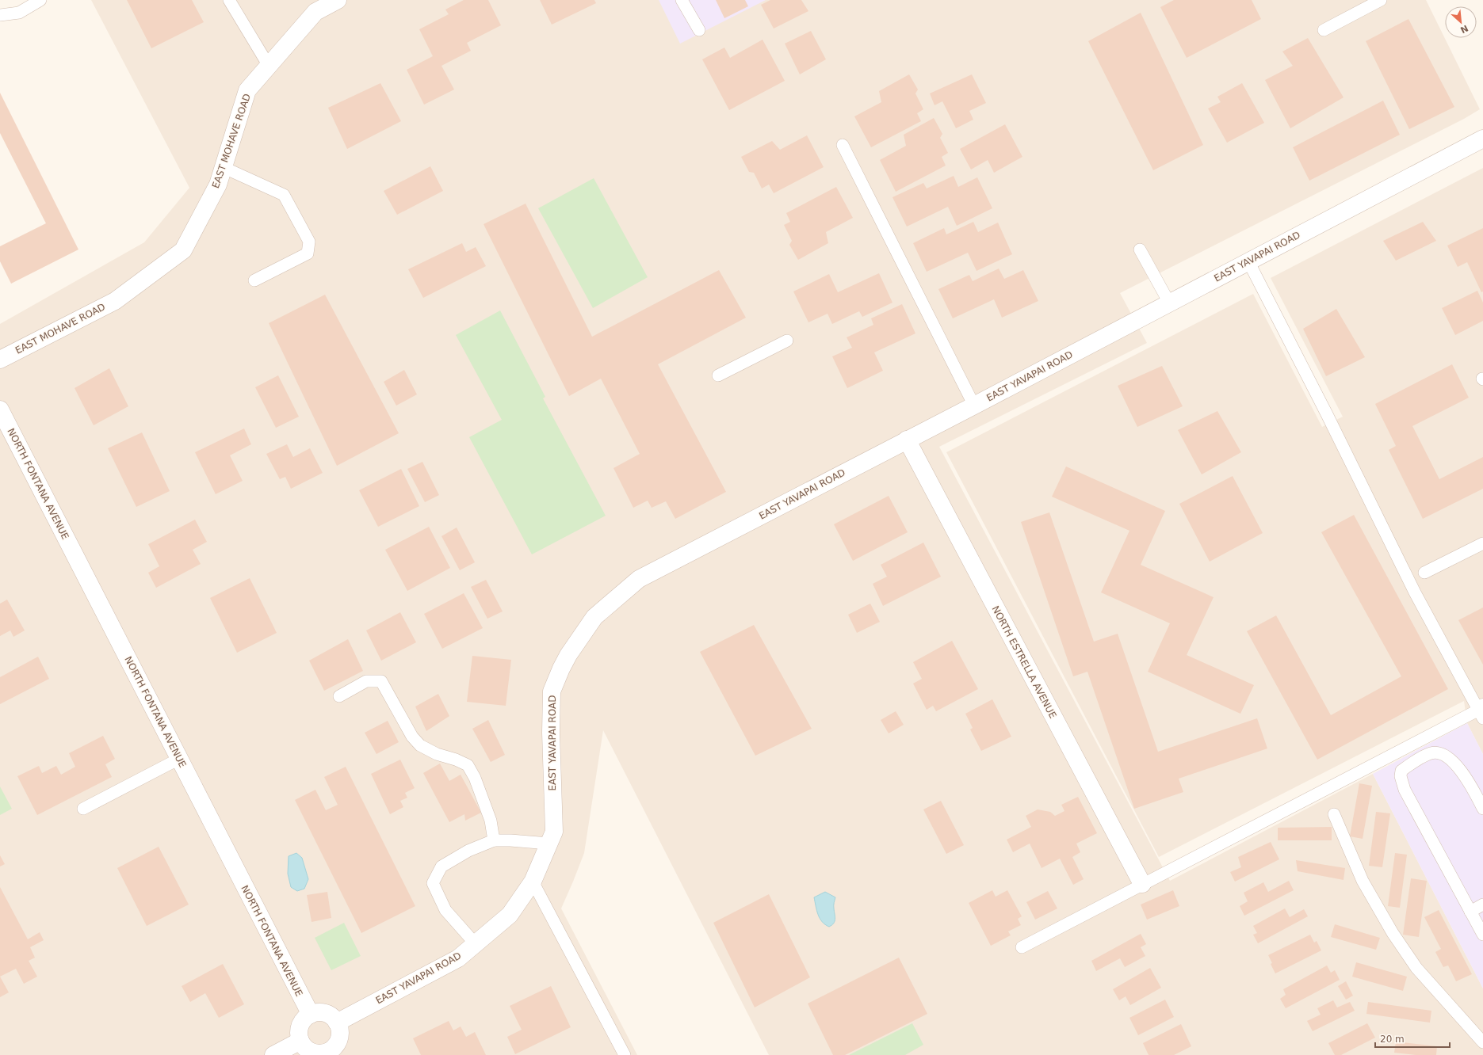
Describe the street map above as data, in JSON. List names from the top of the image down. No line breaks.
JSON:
{"streets":{"street":["EAST MOHAVE ROAD","EAST YAVAPAI ROAD","NORTH FONTANA AVENUE","NORTH ESTRELLA AVENUE"]},"crossings":[["EAST YAVAPAI ROAD","NORTH FONTANA AVENUE"],["EAST YAVAPAI ROAD","NORTH ESTRELLA AVENUE"]],"scale_bar":"20 m","north":"bottom right"}
